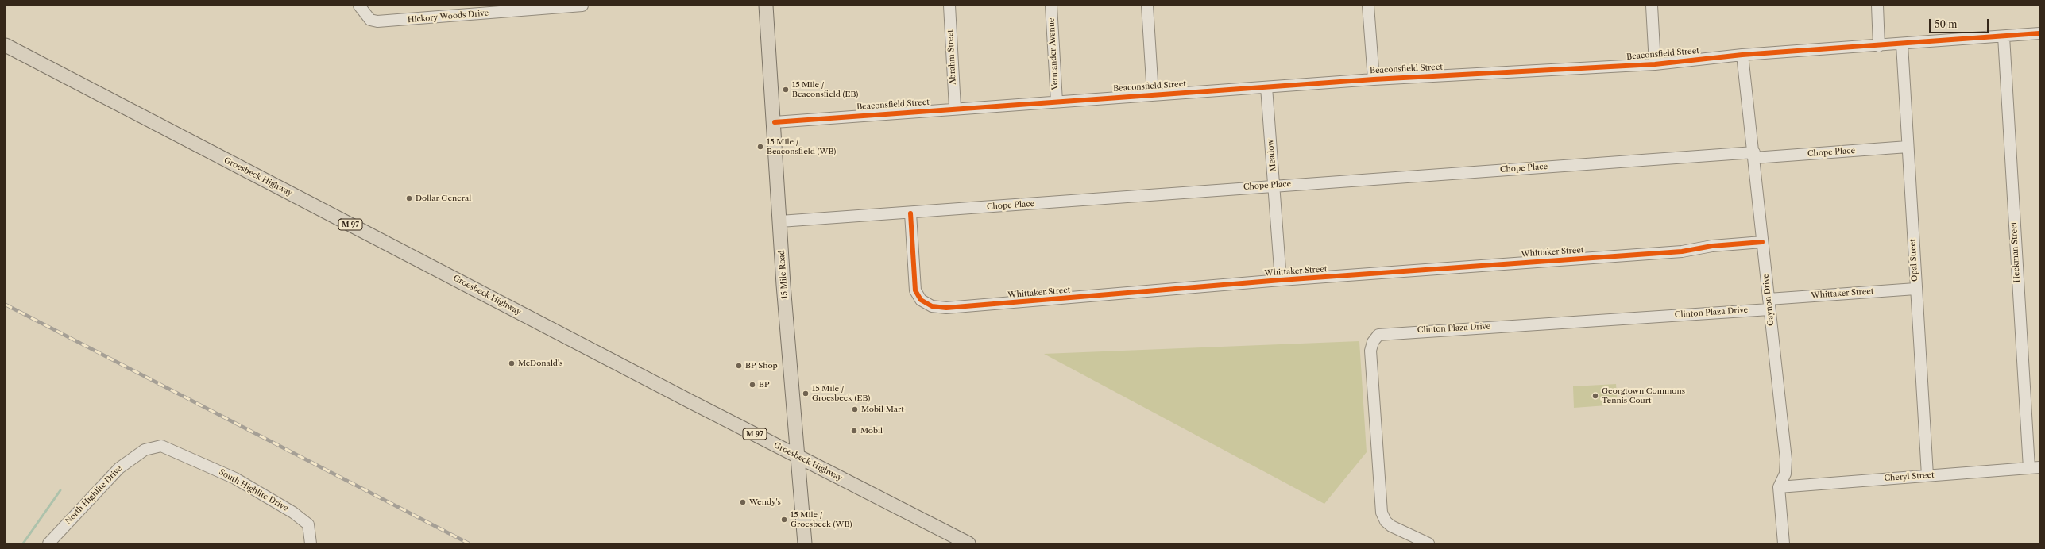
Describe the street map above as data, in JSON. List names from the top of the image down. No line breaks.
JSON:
{"streets":{"main road":["Groesbeck Highway","M 97","15 Mile Road"],"street":["Hickory Woods Drive","Vermander Avenue","Beaconsfield Street","Abrahm Street","Chope Place","Meadow","Whittaker Street","Heckman Street","Opal Street","Gaynon Drive","Clinton Plaza Drive","Cheryl Street","South Highlite Drive","North Highlite Drive"]},"crossings":[["Vermander Avenue","Beaconsfield Street"],["Beaconsfield Street","Abrahm Street"],["Beaconsfield Street","Meadow"],["Beaconsfield Street","Heckman Street"],["Beaconsfield Street","Opal Street"],["Beaconsfield Street","15 Mile Road"],["Beaconsfield Street","Gaynon Drive"],["Chope Place","Meadow"],["Chope Place","Whittaker Street"],["Chope Place","Opal Street"],["Chope Place","15 Mile Road"],["Chope Place","Gaynon Drive"],["Meadow","Whittaker Street"],["Groesbeck Highway","15 Mile Road"],["Whittaker Street","Opal Street"],["Whittaker Street","Gaynon Drive"],["Whittaker Street","Clinton Plaza Drive"],["Heckman Street","Cheryl Street"],["Opal Street","Cheryl Street"],["Gaynon Drive","Clinton Plaza Drive"],["Gaynon Drive","Cheryl Street"],["South Highlite Drive","North Highlite Drive"]],"places":["15 Mile / Beaconsfield (EB)","15 Mile / Beaconsfield (WB)","Dollar General","McDonald's","BP Shop","BP","15 Mile / Groesbeck (EB)","Georgtown Commons Tennis Court","Mobil Mart","Mobil","Wendy's","15 Mile / Groesbeck (WB)"],"scale_bar":"50 m"}
